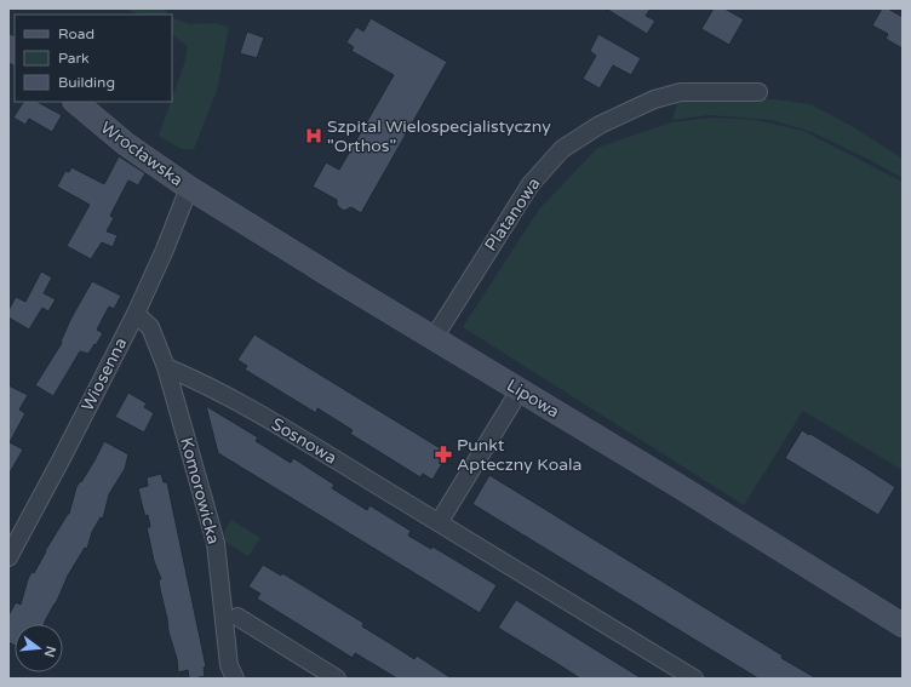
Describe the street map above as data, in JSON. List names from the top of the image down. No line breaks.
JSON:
{"streets":{"street":["Wrocławska","Platanowa","Wiosenna","Lipowa","Sosnowa","Komorowicka"]},"crossings":[["Wrocławska","Wiosenna"],["Wrocławska","Lipowa"],["Platanowa","Lipowa"],["Wiosenna","Lipowa"],["Wiosenna","Komorowicka"],["Sosnowa","Komorowicka"]],"places":{"hospital":["Szpital Wielospecjalistyczny \"Orthos\""],"pharmacy":["Punkt Apteczny Koala"]},"legend":["Road","Park","Building"],"north":"right"}
